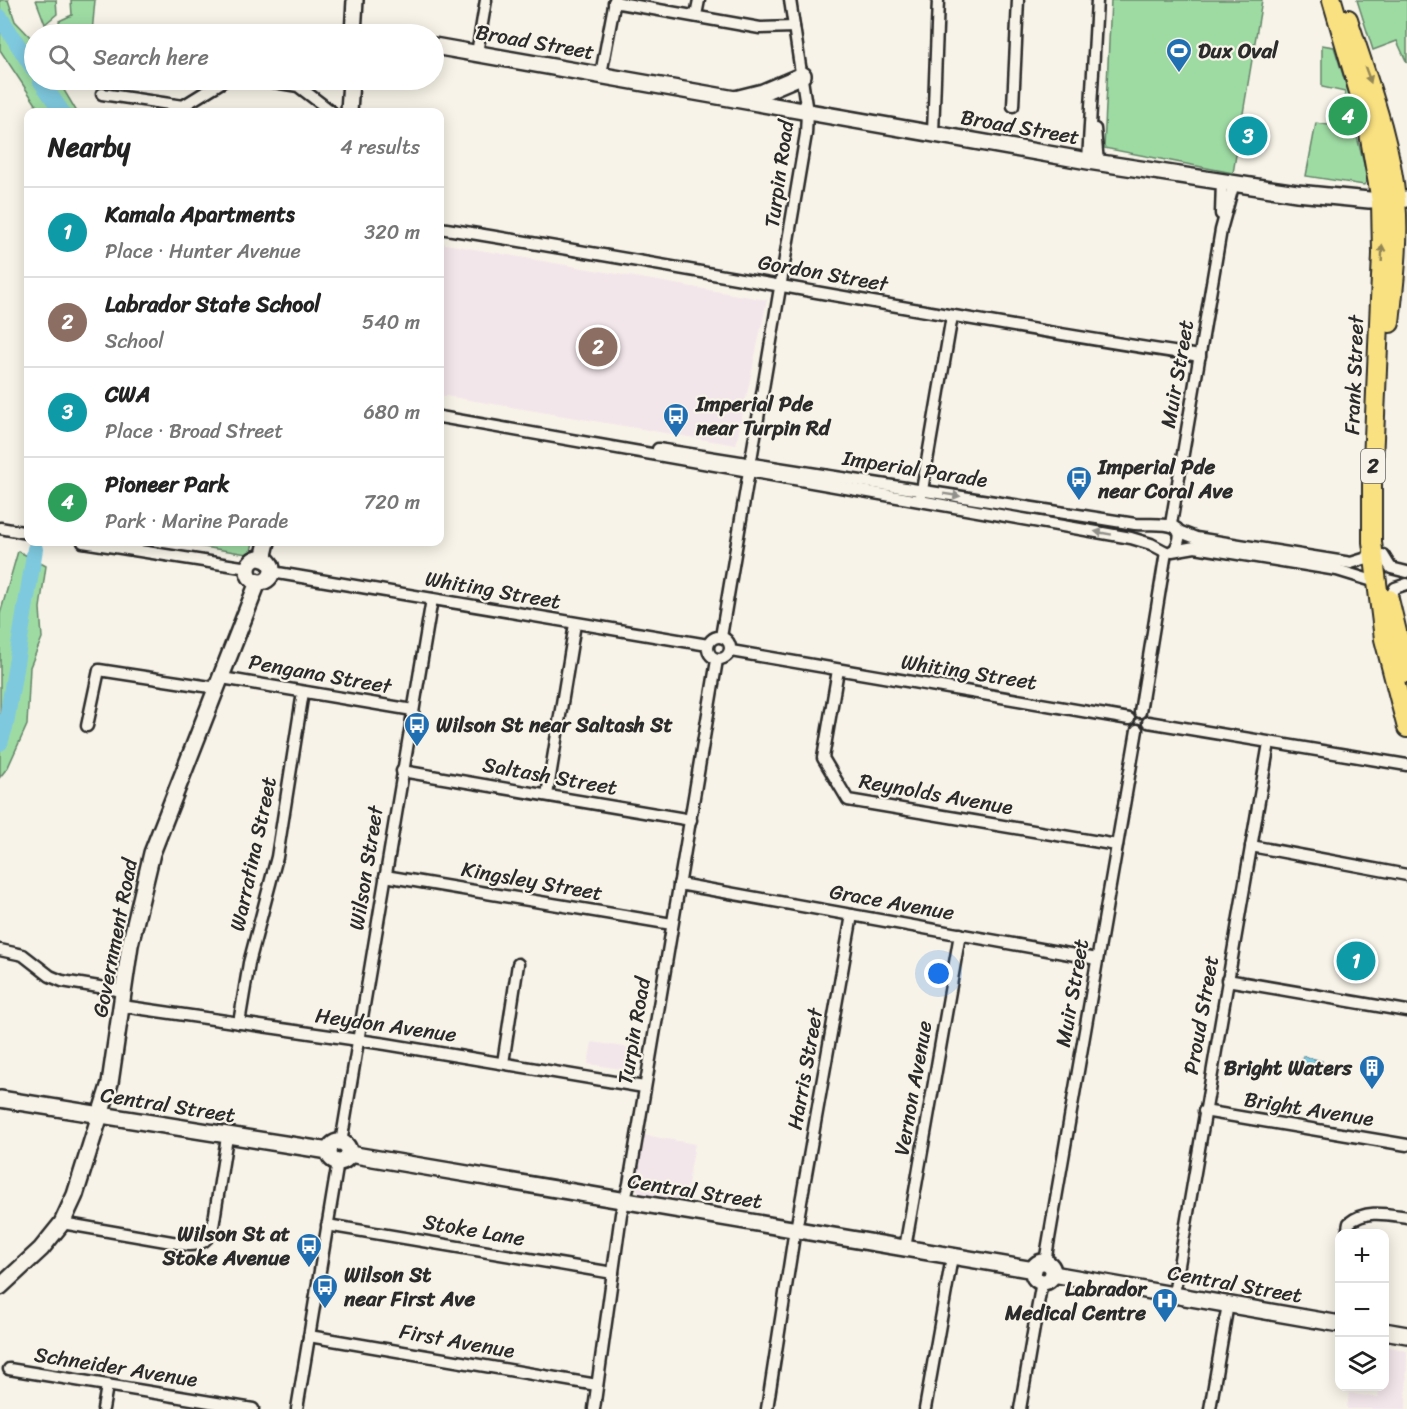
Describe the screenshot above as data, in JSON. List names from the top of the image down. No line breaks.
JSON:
{"streets":{"highway":["Frank Street","2"],"main road":["Broad Street","Government Road","Central Street"],"street":["Turpin Road","Gordon Street","Muir Street","Imperial Parade","Whiting Street","Pengana Street","Saltash Street","Reynolds Avenue","Warratina Street","Wilson Street","Kingsley Street","Grace Avenue","Proud Street","Heydon Avenue","Harris Street","Vernon Avenue","Bright Avenue","Stoke Lane","First Avenue","Schneider Avenue"]},"crossings":[["Broad Street","Turpin Road"],["Broad Street","Muir Street"],["Broad Street","Frank Street"],["Broad Street","2"],["Turpin Road","Gordon Street"],["Turpin Road","Imperial Parade"],["Turpin Road","Whiting Street"],["Turpin Road","Saltash Street"],["Turpin Road","Kingsley Street"],["Turpin Road","Grace Avenue"],["Turpin Road","Heydon Avenue"],["Turpin Road","Central Street"],["Turpin Road","Stoke Lane"],["Turpin Road","First Avenue"],["Gordon Street","Muir Street"],["Muir Street","Imperial Parade"],["Muir Street","Whiting Street"],["Muir Street","Reynolds Avenue"],["Muir Street","Grace Avenue"],["Muir Street","Central Street"],["Frank Street","2"],["Frank Street","Imperial Parade"],["Whiting Street","Reynolds Avenue"],["Whiting Street","Wilson Street"],["Whiting Street","Government Road"],["Pengana Street","Warratina Street"],["Pengana Street","Wilson Street"],["Pengana Street","Government Road"],["Saltash Street","Wilson Street"],["Warratina Street","Heydon Avenue"],["Wilson Street","Kingsley Street"],["Wilson Street","Heydon Avenue"],["Wilson Street","Central Street"],["Wilson Street","Stoke Lane"],["Wilson Street","First Avenue"],["Grace Avenue","Harris Street"],["Grace Avenue","Vernon Avenue"],["Government Road","Heydon Avenue"],["Government Road","Central Street"],["Proud Street","Central Street"],["Proud Street","Bright Avenue"],["Harris Street","Central Street"],["Vernon Avenue","Central Street"]],"places":{"sports":["Dux Oval"],"bus stop":["Imperial Pde near Turpin Rd","Imperial Pde near Coral Ave","Wilson St near Saltash St","Wilson St at Stoke Avenue","Wilson St near First Ave"],"building":["Bright Waters"],"hospital":["Labrador Medical Centre"]},"page":{"search":"Search here","pins":["4","3","2","1"],"heading":["Nearby","4 results"],"list":[{"mark":"1","name":"Kamala Apartments","note":"Place · Hunter Avenue","value":"320 m"},{"mark":"2","name":"Labrador State School","note":"School","value":"540 m"},{"mark":"3","name":"CWA","note":"Place · Broad Street","value":"680 m"},{"mark":"4","name":"Pioneer Park","note":"Park · Marine Parade","value":"720 m"}],"map_buttons":["+","−"]}}
